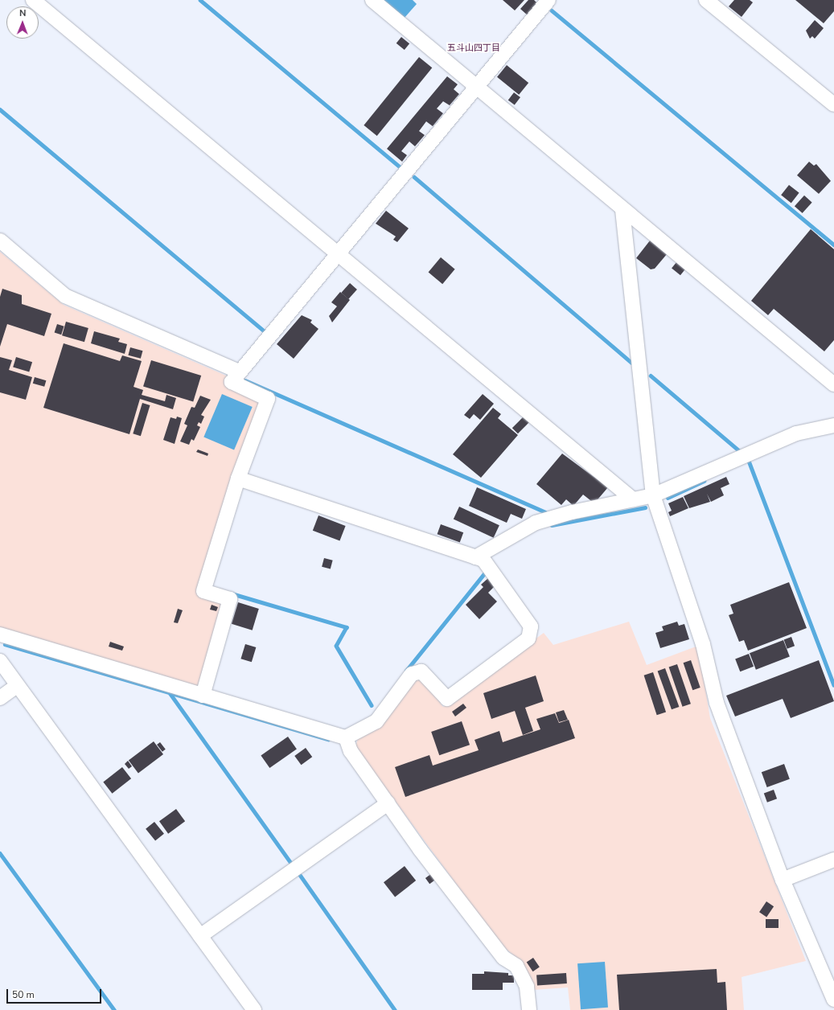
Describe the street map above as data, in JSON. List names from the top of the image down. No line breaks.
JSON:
{"districts":["五斗山四丁目"],"scale_bar":"50 m","north":"top"}
